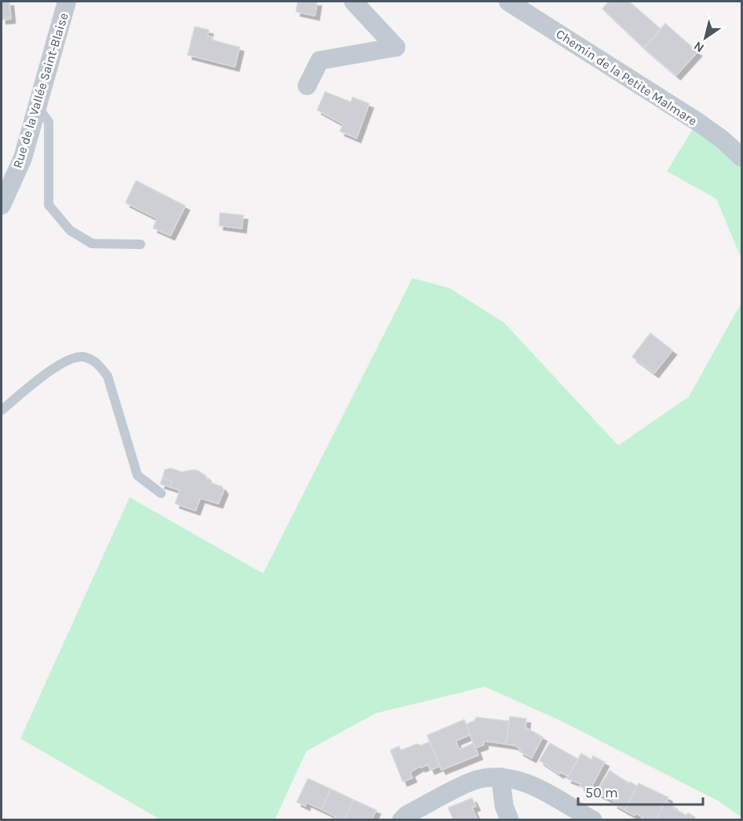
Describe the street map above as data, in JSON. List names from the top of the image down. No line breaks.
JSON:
{"streets":{"street":["Chemin de la Petite Malmare","Rue de la Vallée Saint-Blaise"]},"scale_bar":"50 m","north":"bottom left"}
